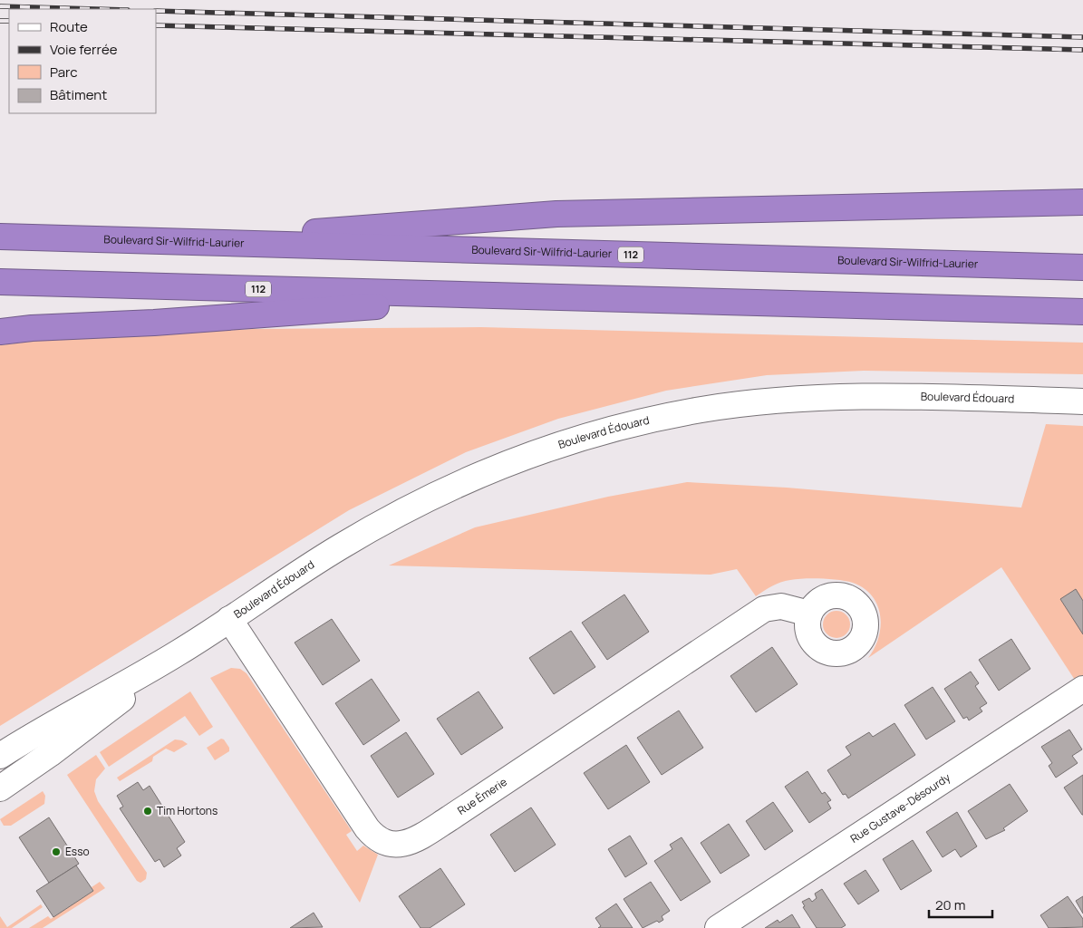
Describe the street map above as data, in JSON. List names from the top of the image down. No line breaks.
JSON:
{"streets":{"highway":["Boulevard Sir-Wilfrid-Laurier","112"],"street":["Boulevard Édouard","Rue Émerie","Rue Gustave-Désourdy"]},"crossings":[["Boulevard Édouard","Rue Émerie"]],"places":["Tim Hortons","Esso"],"legend":["Route","Voie ferrée","Parc","Bâtiment"],"scale_bar":"20 m"}
